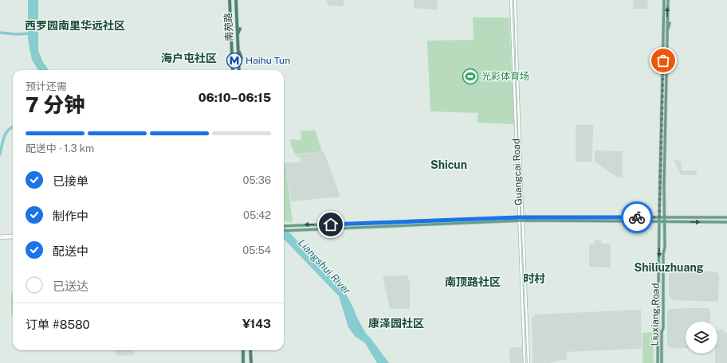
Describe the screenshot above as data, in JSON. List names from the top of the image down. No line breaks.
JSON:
{"streets":{"highway":["南苑路"],"main road":["Guangcai Road","Liuxiang Road"]},"districts":["西罗园南里华远社区","海户屯社区","Shicun","Shiliuzhuang","时村","南顶路社区","康泽园社区"],"water":["Liangshui River"],"places":{"metro station":["Haihu Tun"],"sports":["光彩体育场"]},"page":{"heading":["7 分钟","预计还需","06:10–06:15"],"panel":["订单 #8580","¥143"],"bar":"配送中 · 1.3 km","list":[["已接单","05:36"],["制作中","05:42"],["配送中","05:54"],"已送达"]}}
